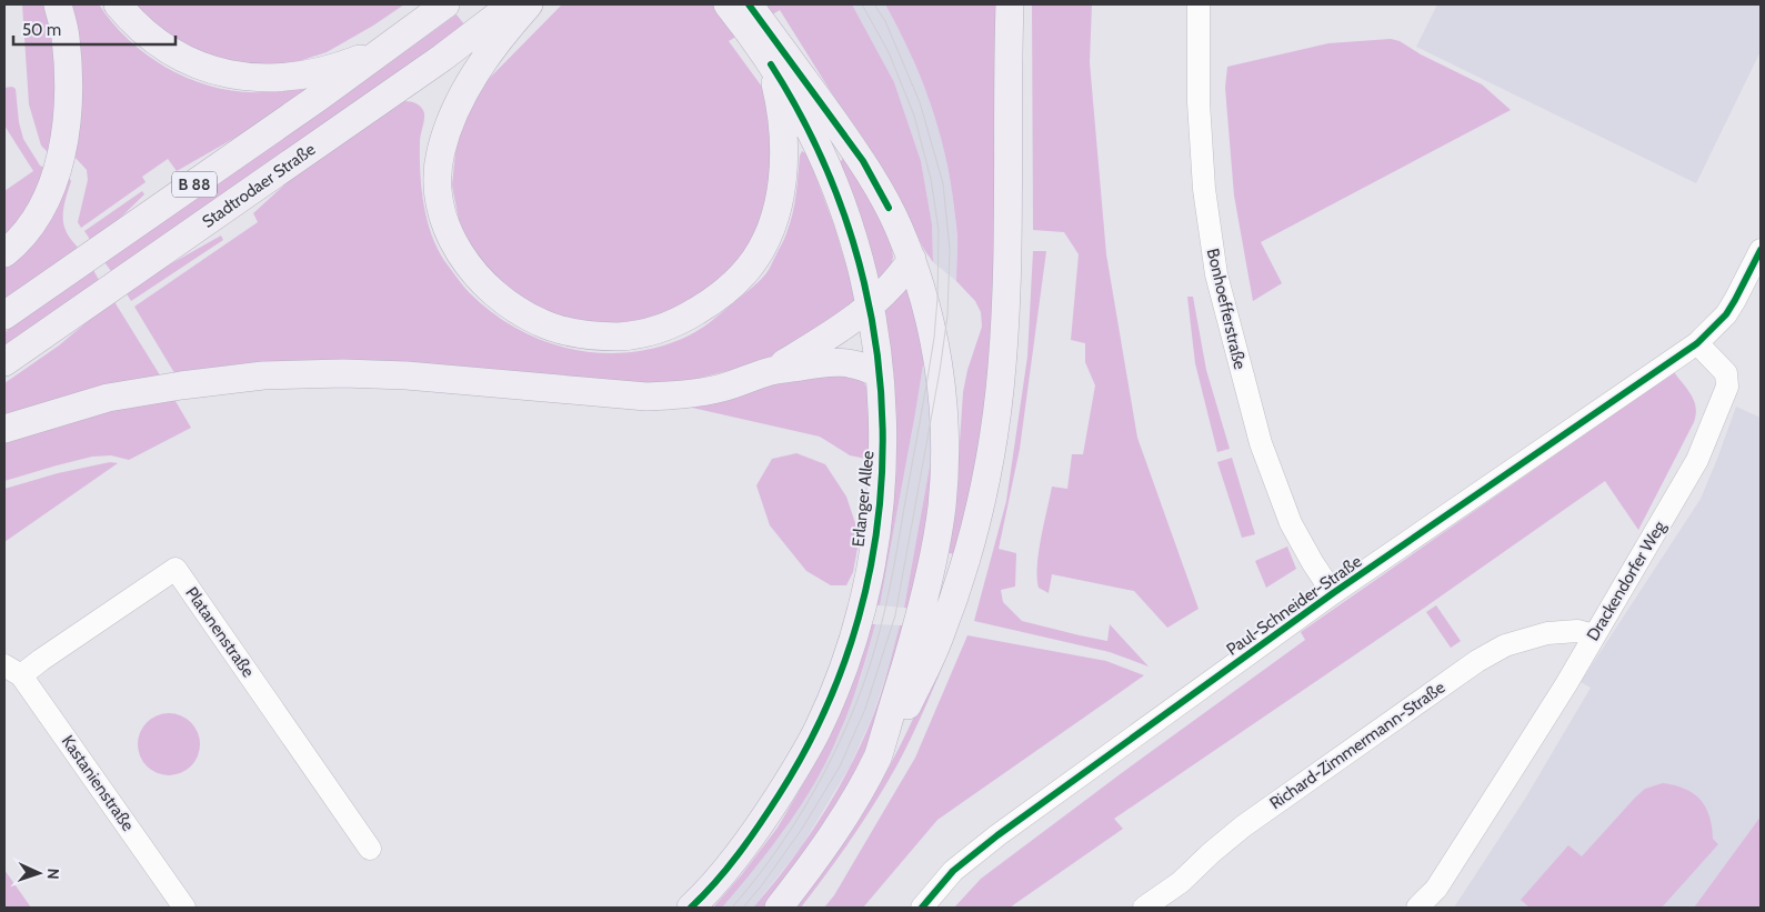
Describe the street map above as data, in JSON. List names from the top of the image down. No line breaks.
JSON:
{"streets":{"main road":["B 88","Stadtrodaer Straße","Erlanger Allee"],"street":["Bonhoefferstraße","Drackendorfer Weg","Paul-Schneider-Straße","Platanenstraße","Richard-Zimmermann-Straße","Kastanienstraße"]},"crossings":[["Bonhoefferstraße","Paul-Schneider-Straße"],["Drackendorfer Weg","Paul-Schneider-Straße"],["Drackendorfer Weg","Richard-Zimmermann-Straße"],["Platanenstraße","Kastanienstraße"]],"scale_bar":"50 m","north":"right"}
